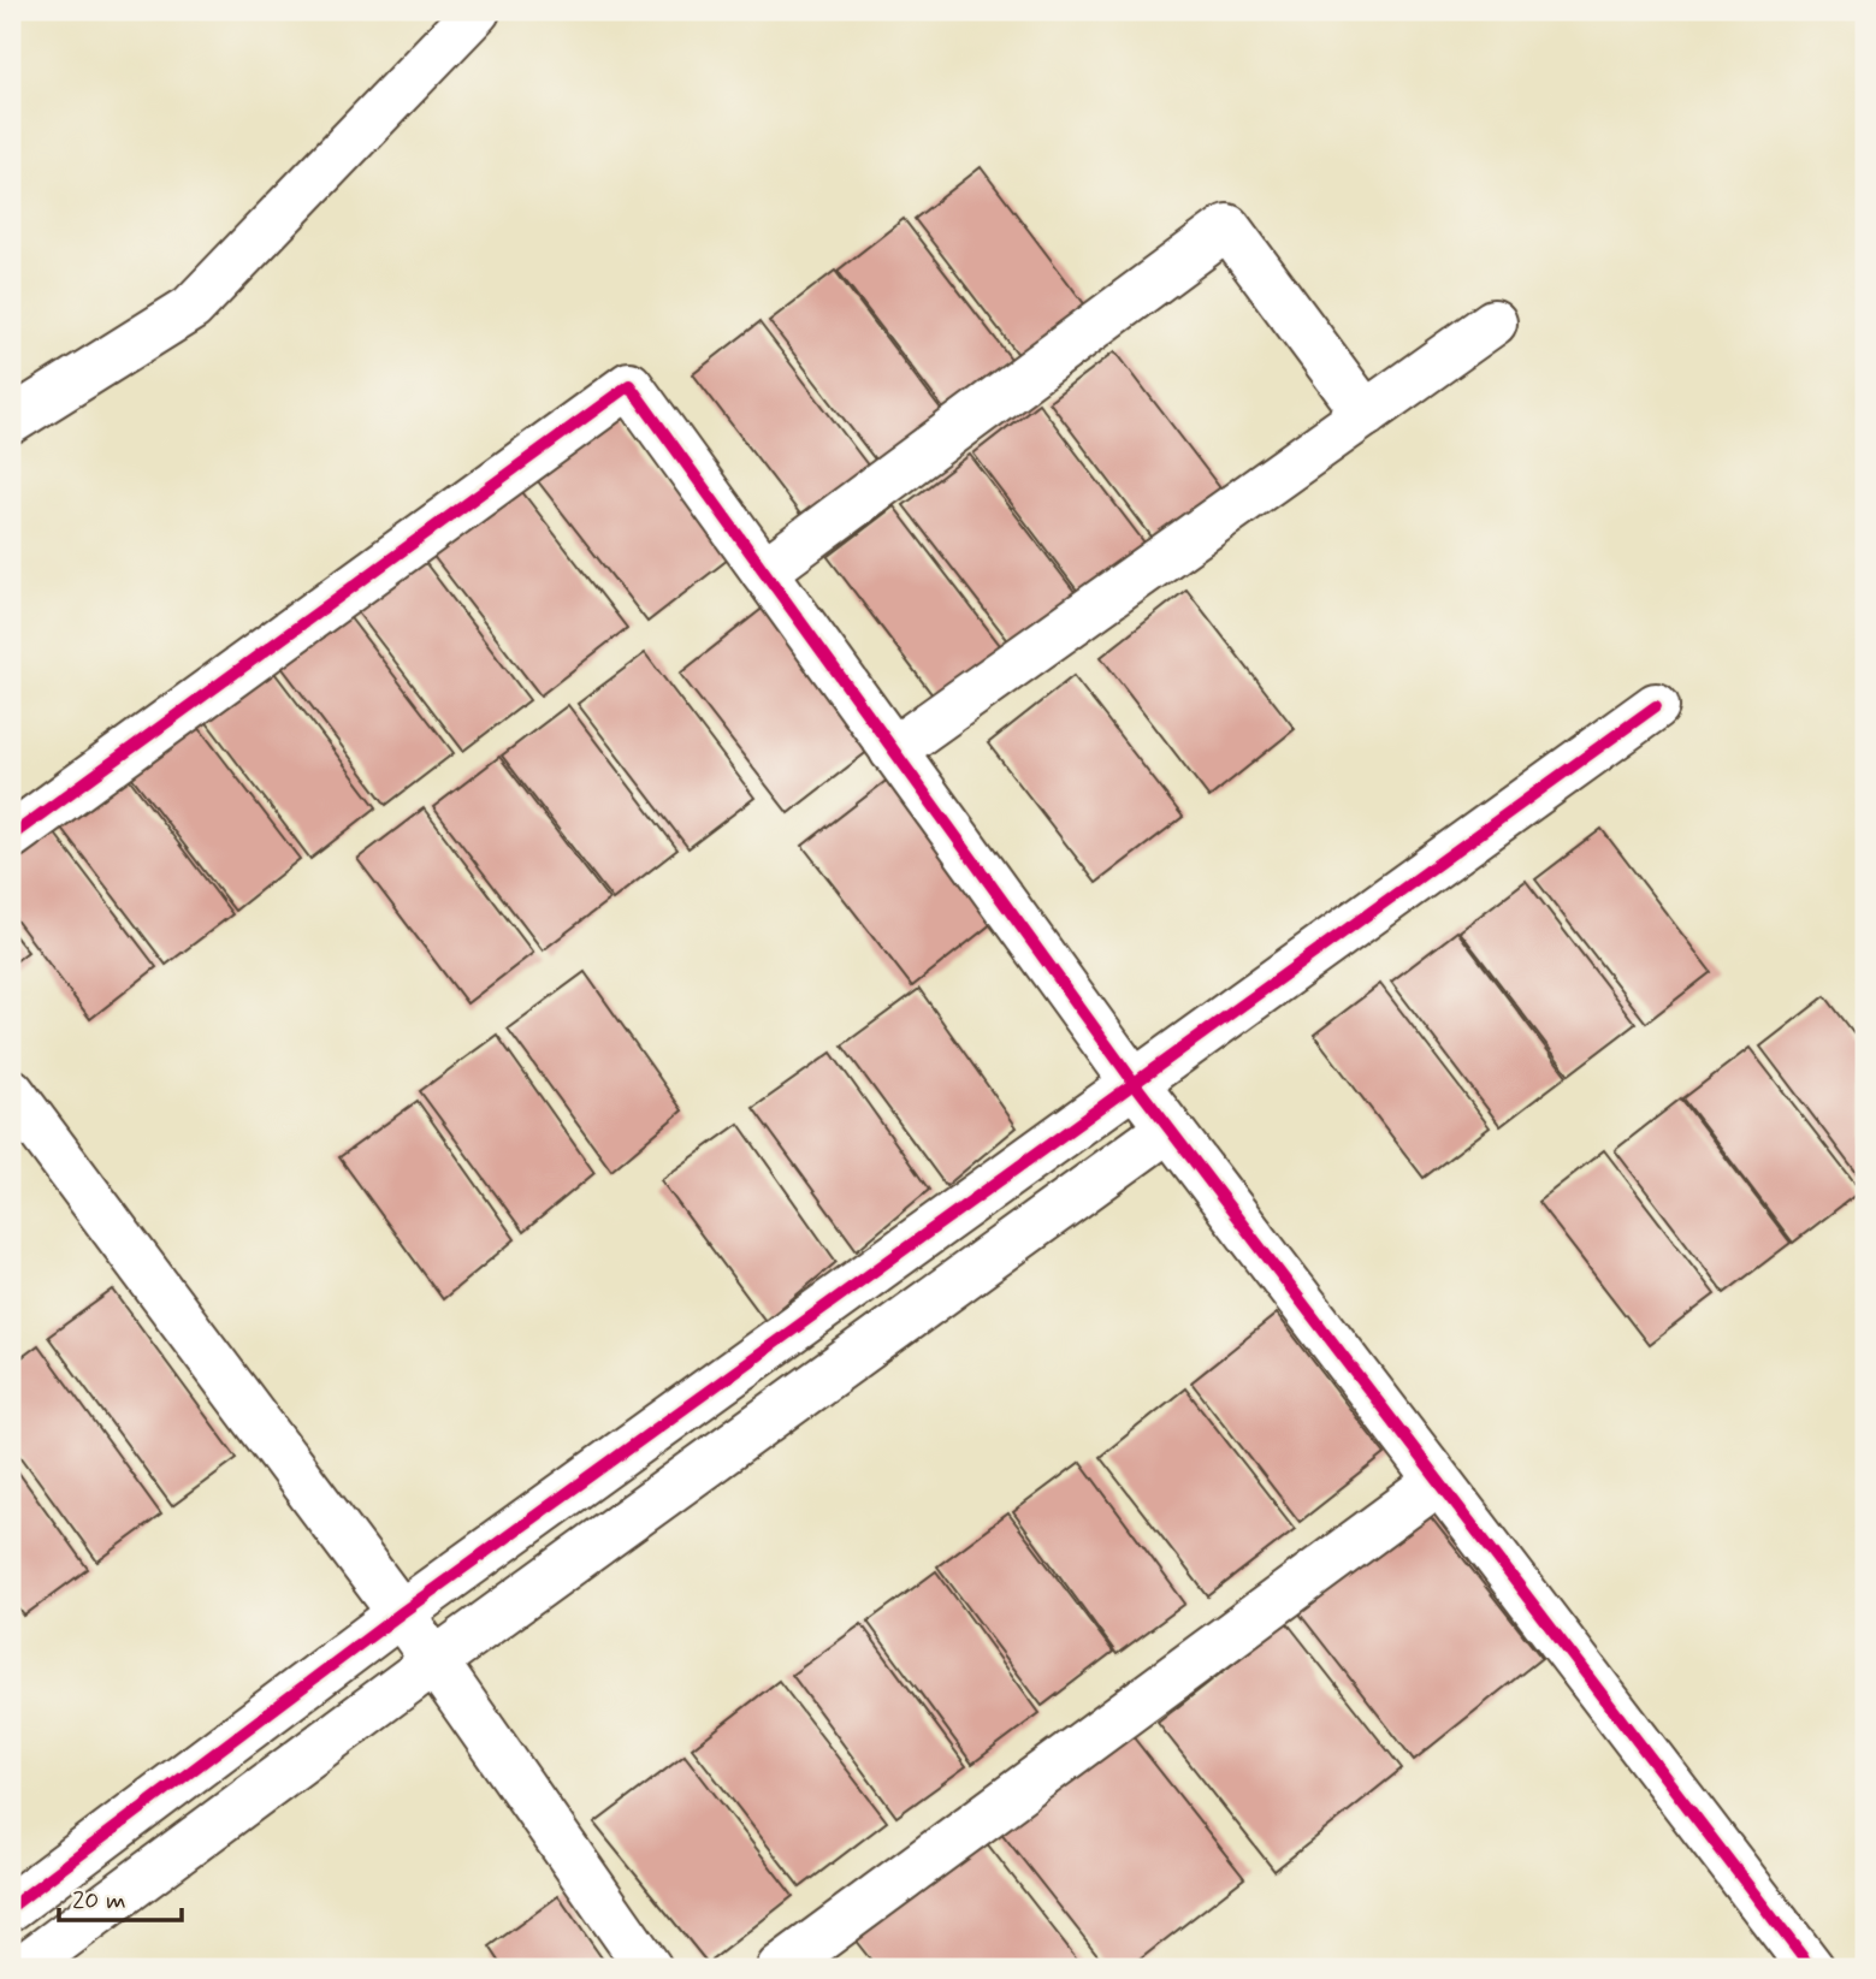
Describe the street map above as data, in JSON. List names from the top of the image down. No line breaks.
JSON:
{"scale_bar":"20 m"}
